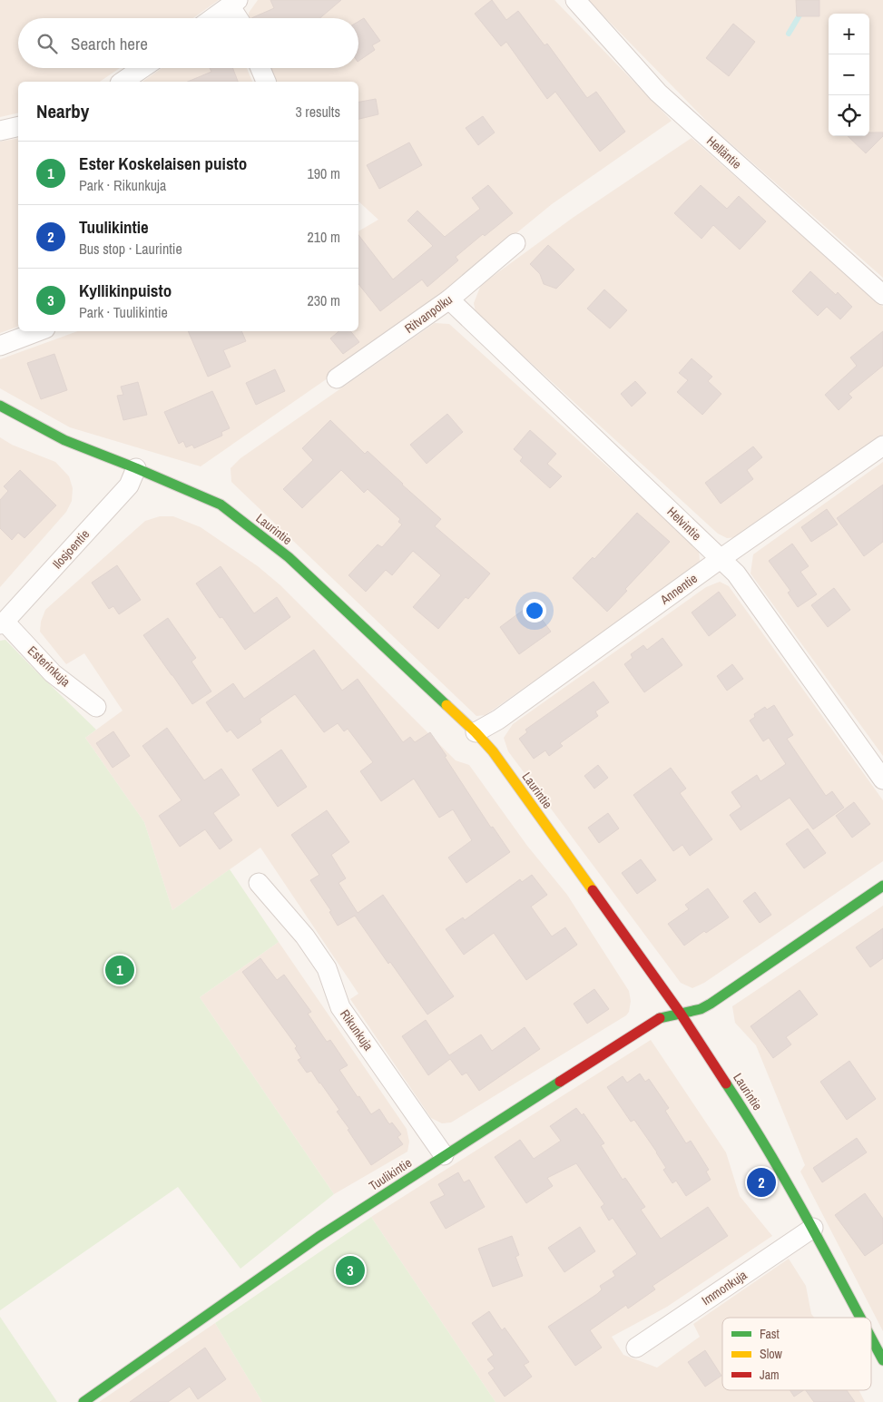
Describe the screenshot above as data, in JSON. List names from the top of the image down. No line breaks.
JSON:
{"streets":{"street":["Helläntie","Ritvanpolku","Helvintie","Laurintie","Ilosjoentie","Annentie","Esterinkuja","Rikunkuja","Tuulikintie","Immonkuja"]},"crossings":[["Ritvanpolku","Helvintie"],["Helvintie","Annentie"],["Laurintie","Ilosjoentie"],["Laurintie","Annentie"],["Laurintie","Tuulikintie"],["Laurintie","Immonkuja"],["Ilosjoentie","Esterinkuja"],["Rikunkuja","Tuulikintie"]],"legend":["Fast","Slow","Jam"],"page":{"map_buttons":["+","−"],"search":"Search here","heading":["Nearby","3 results"],"list":[{"mark":"1","name":"Ester Koskelaisen puisto","note":"Park · Rikunkuja","value":"190 m"},{"mark":"2","name":"Tuulikintie","note":"Bus stop · Laurintie","value":"210 m"},{"mark":"3","name":"Kyllikinpuisto","note":"Park · Tuulikintie","value":"230 m"}],"pins":["1","2","3"]}}
